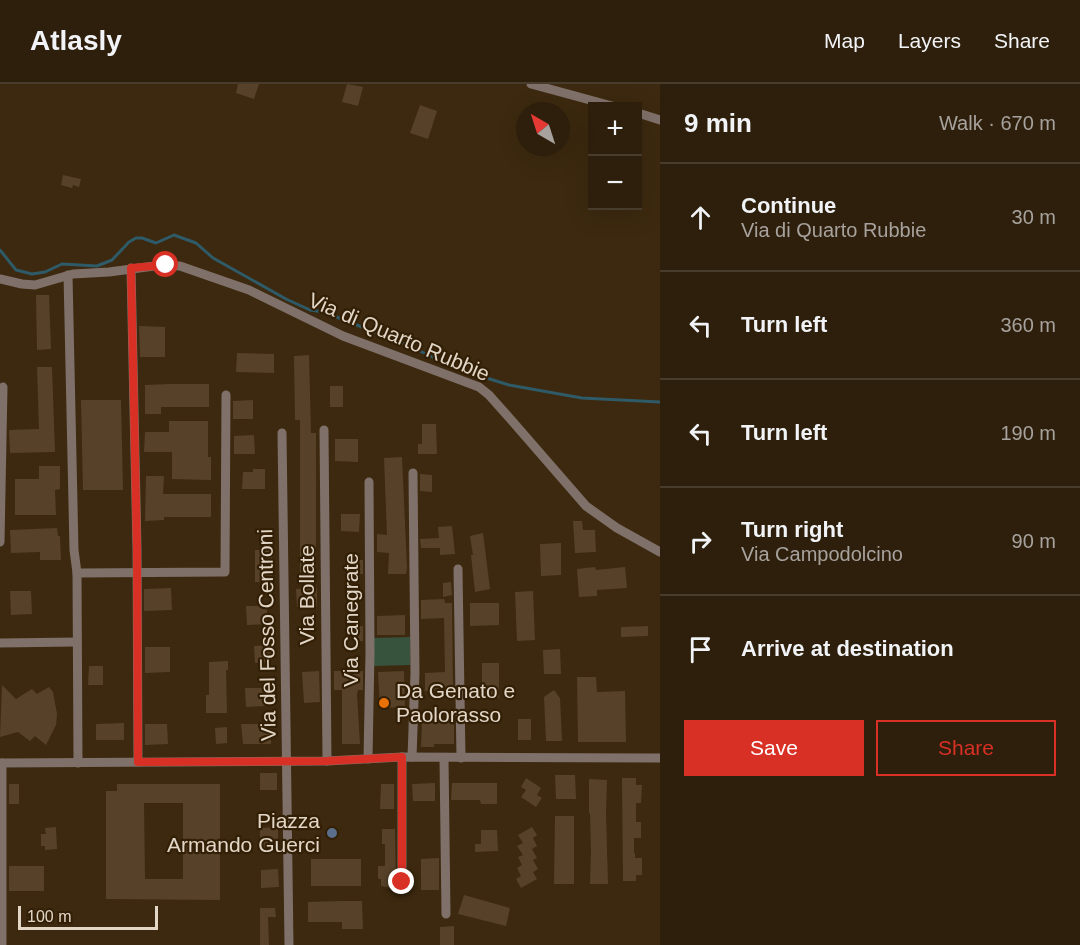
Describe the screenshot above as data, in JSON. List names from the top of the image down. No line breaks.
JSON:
{"streets":{"street":["Via di Quarto Rubbie","Via Bollate","Via Canegrate","Via del Fosso Centroni"]},"places":["Da Genato e Paolorasso","Piazza Armando Guerci"],"scale_bar":"100 m","north":"top left","page":{"header":"Atlasly","nav":["Map","Layers","Share"],"heading":["9 min","Walk · 670 m"],"map_buttons":["+","−"],"list":[["Continue","Via di Quarto Rubbie","30 m"],["Turn left","360 m"],["Turn left","190 m"],["Turn right","Via Campodolcino","90 m"],"Arrive at destination"],"buttons":["Save","Share"],"scale":"100 m"}}
